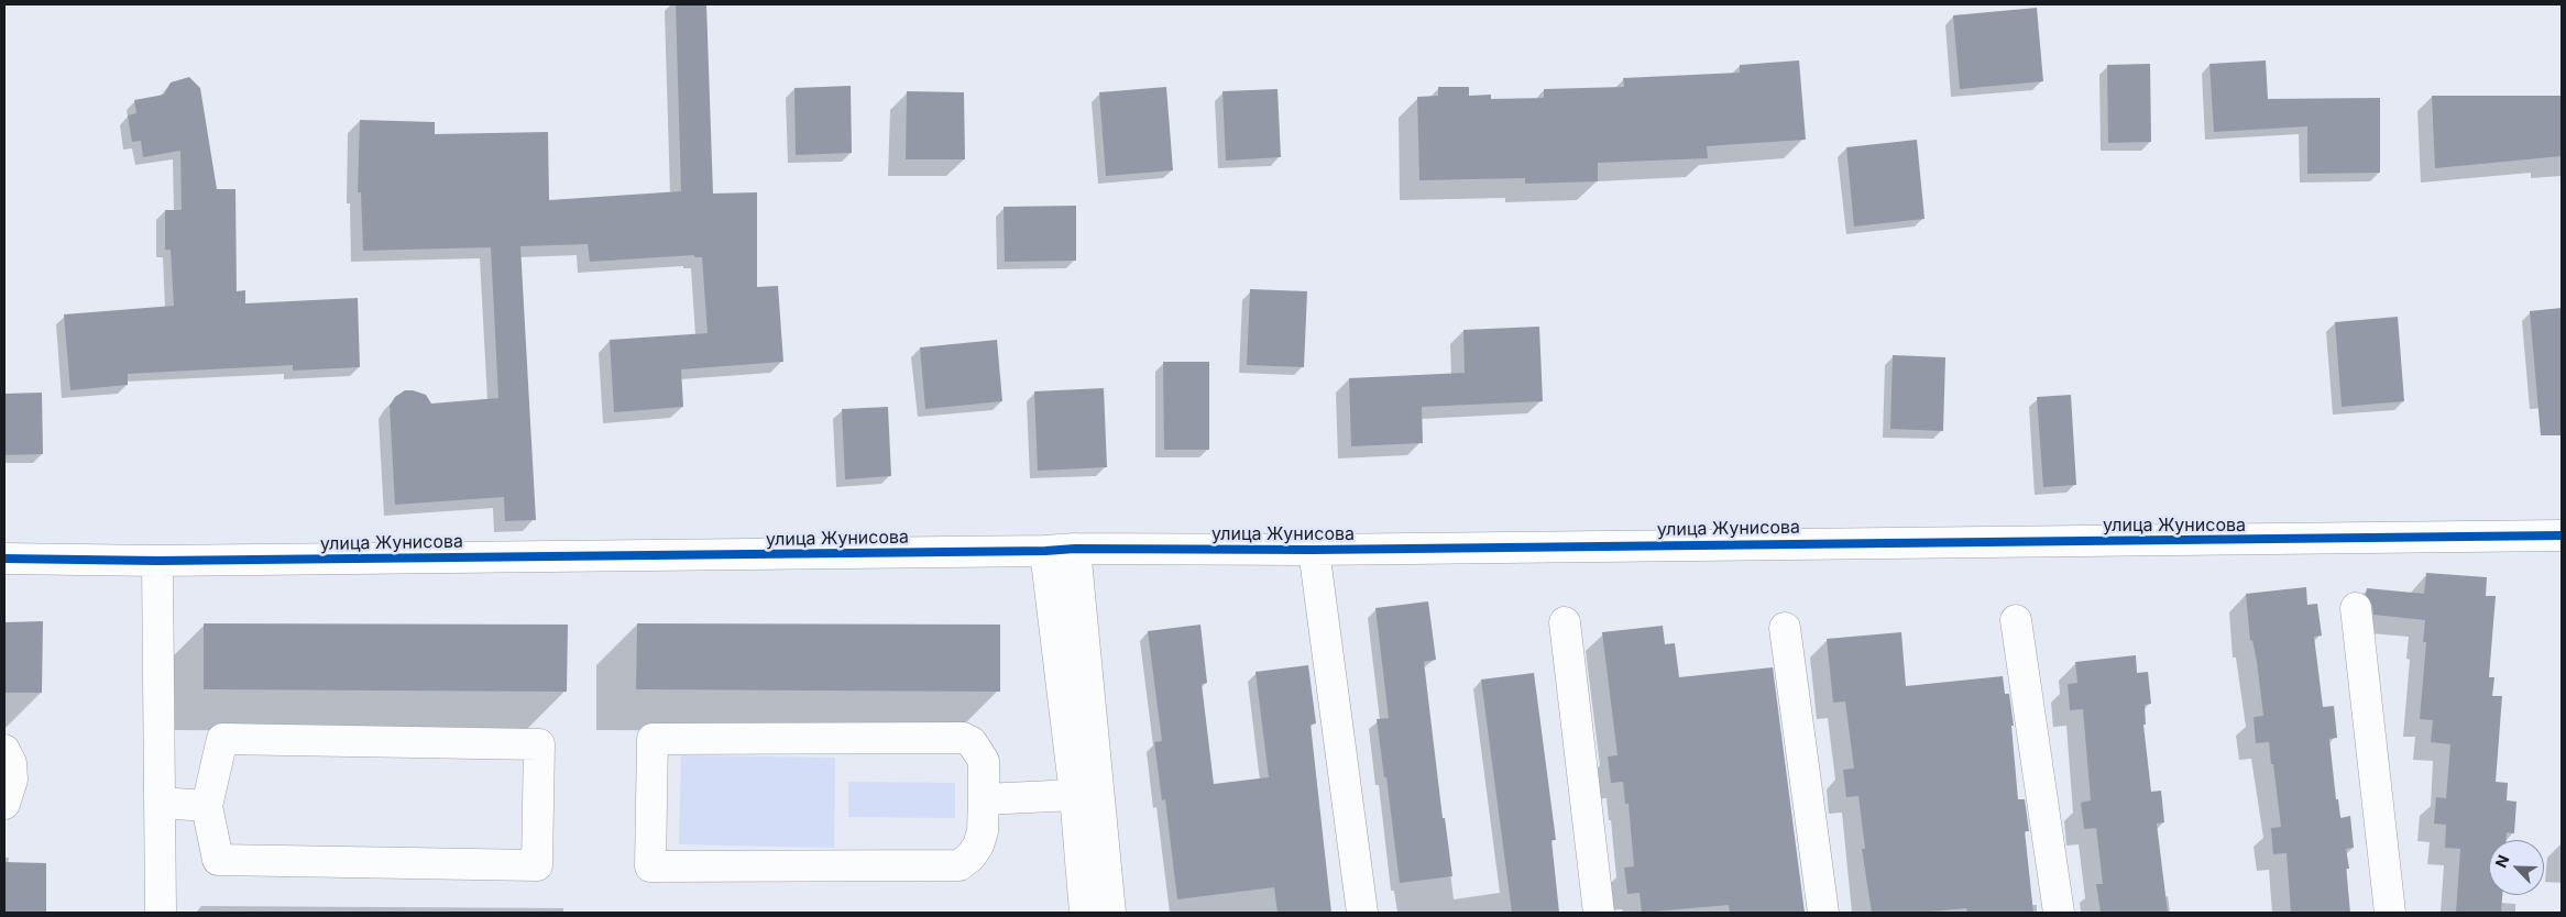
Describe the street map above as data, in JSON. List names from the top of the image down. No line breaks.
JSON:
{"streets":{"street":["улица Жунисова"]},"north":"top left"}
